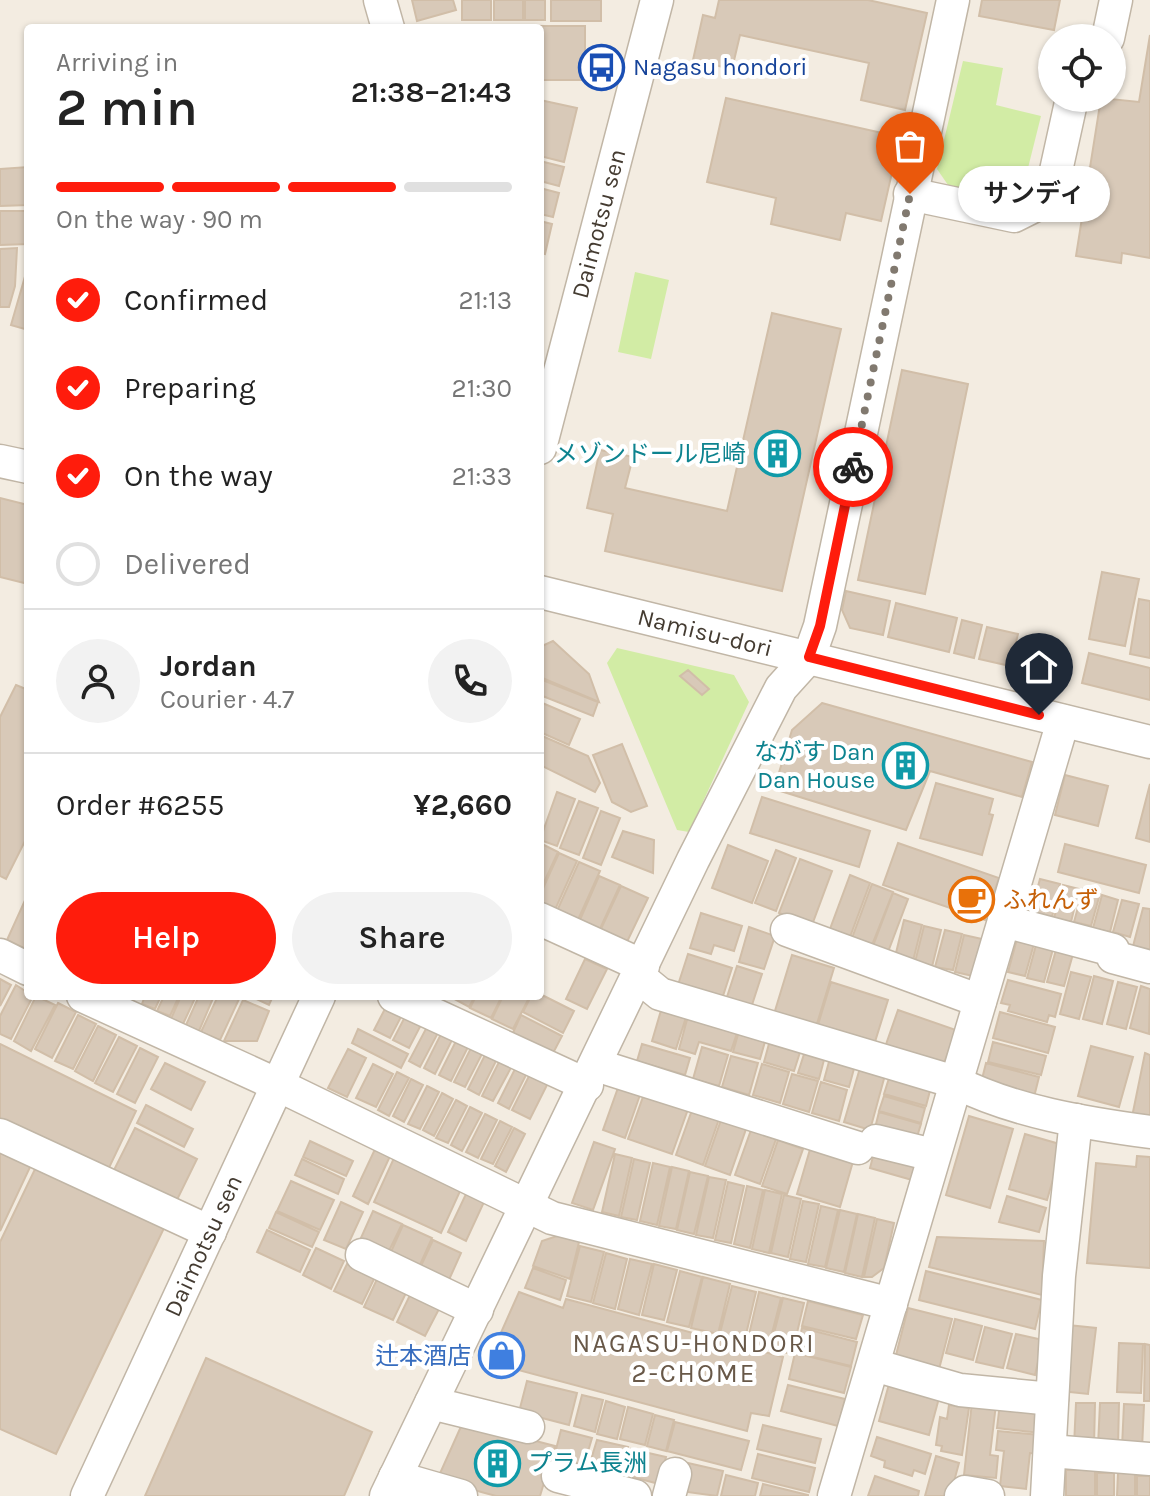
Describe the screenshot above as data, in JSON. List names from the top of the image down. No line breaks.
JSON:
{"streets":{"street":["Daimotsu sen","Namisu-dori"]},"districts":["NAGASU-HONDORI 2-CHOME"],"places":{"bus stop":["Nagasu hondori"],"other":["サンディ"],"building":["メゾンドール尼崎","ながす Dan Dan House","プラム長洲"],"cafe":["ふれんず"],"shop":["辻本酒店"]},"page":{"heading":["2 min","Arriving in","21:38–21:43"],"panel":["Jordan","Courier · 4.7","Order #6255","¥2,660"],"bar":"On the way · 90 m","bubble":"サンディ","list":[["Confirmed","21:13"],["Preparing","21:30"],["On the way","21:33"],"Delivered"],"buttons":["Help","Share"]}}
